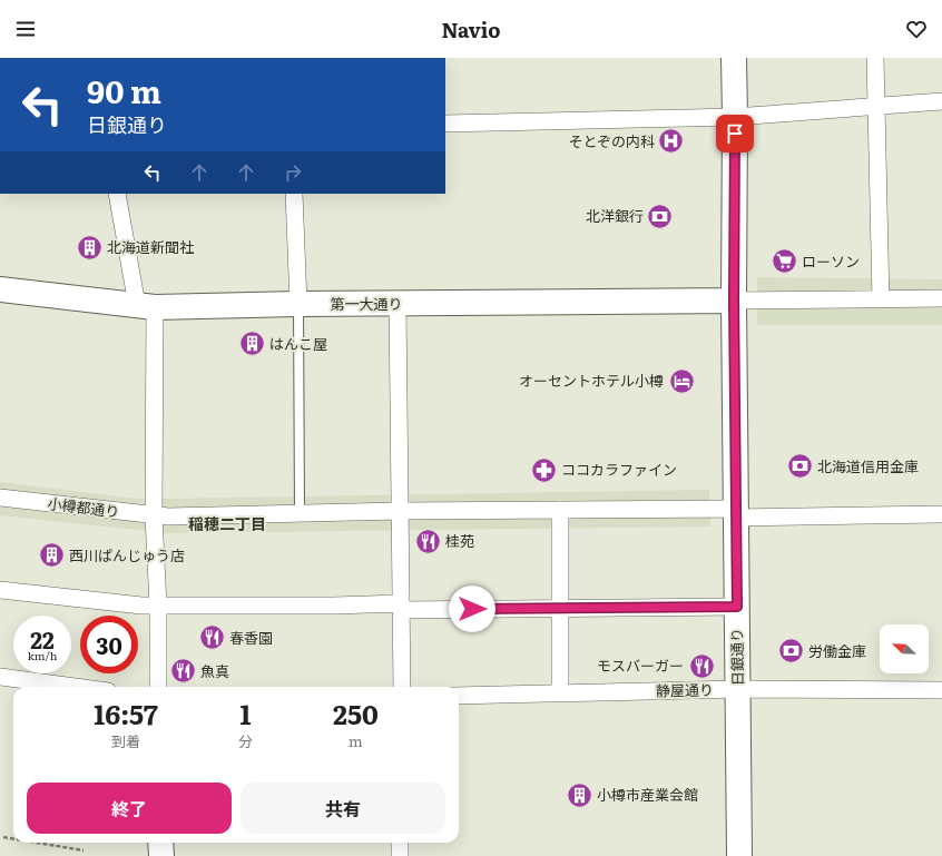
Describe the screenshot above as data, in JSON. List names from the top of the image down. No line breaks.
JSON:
{"streets":{"street":["第一大通り","小樽都通り","日銀通り","静屋通り"]},"crossings":[["第一大通り","日銀通り"],["小樽都通り","日銀通り"],["日銀通り","静屋通り"]],"districts":["稲穂二丁目"],"places":{"hospital":["そとぞの内科"],"bank":["北洋銀行","北海道信用金庫","労働金庫"],"building":["北海道新聞社","はんこ屋","西川ぱんじゅう店","小樽市産業会館"],"supermarket":["ローソン"],"hotel":["オーセントホテル小樽"],"pharmacy":["ココカラファイン"],"restaurant":["桂苑","春香園","モスバーガー","魚真"]},"north":"top left","page":{"header":"Navio","turn":["90 m","日銀通り"],"speed":"22 km/h","limit":"30","eta":["16:57","到着","1","分","250","m"],"buttons":["終了","共有"]}}
